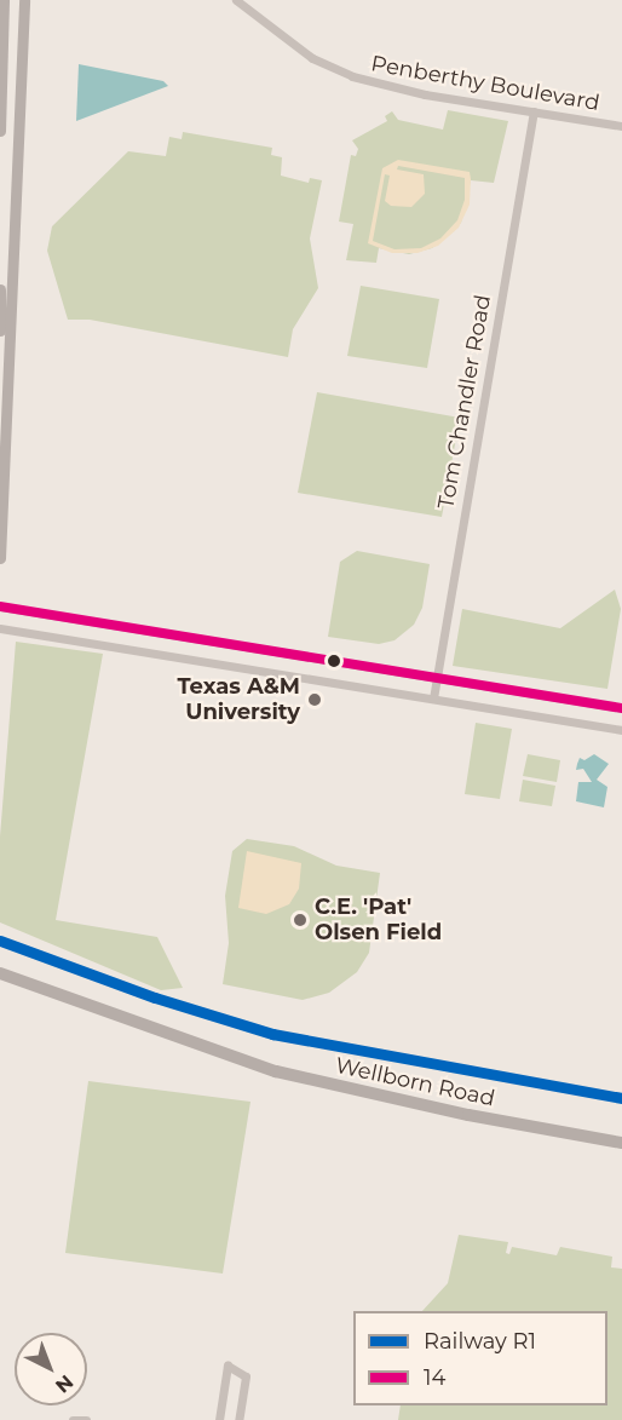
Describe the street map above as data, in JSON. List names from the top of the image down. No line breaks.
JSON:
{"streets":{"main road":["Wellborn Road"],"street":["Penberthy Boulevard","Tom Chandler Road"]},"crossings":[["Penberthy Boulevard","Tom Chandler Road"]],"places":["Texas A&M University","C.E. 'Pat' Olsen Field"],"lines":["transit line 14","rail line R1"],"legend":["Railway R1","14"],"north":"bottom right"}
